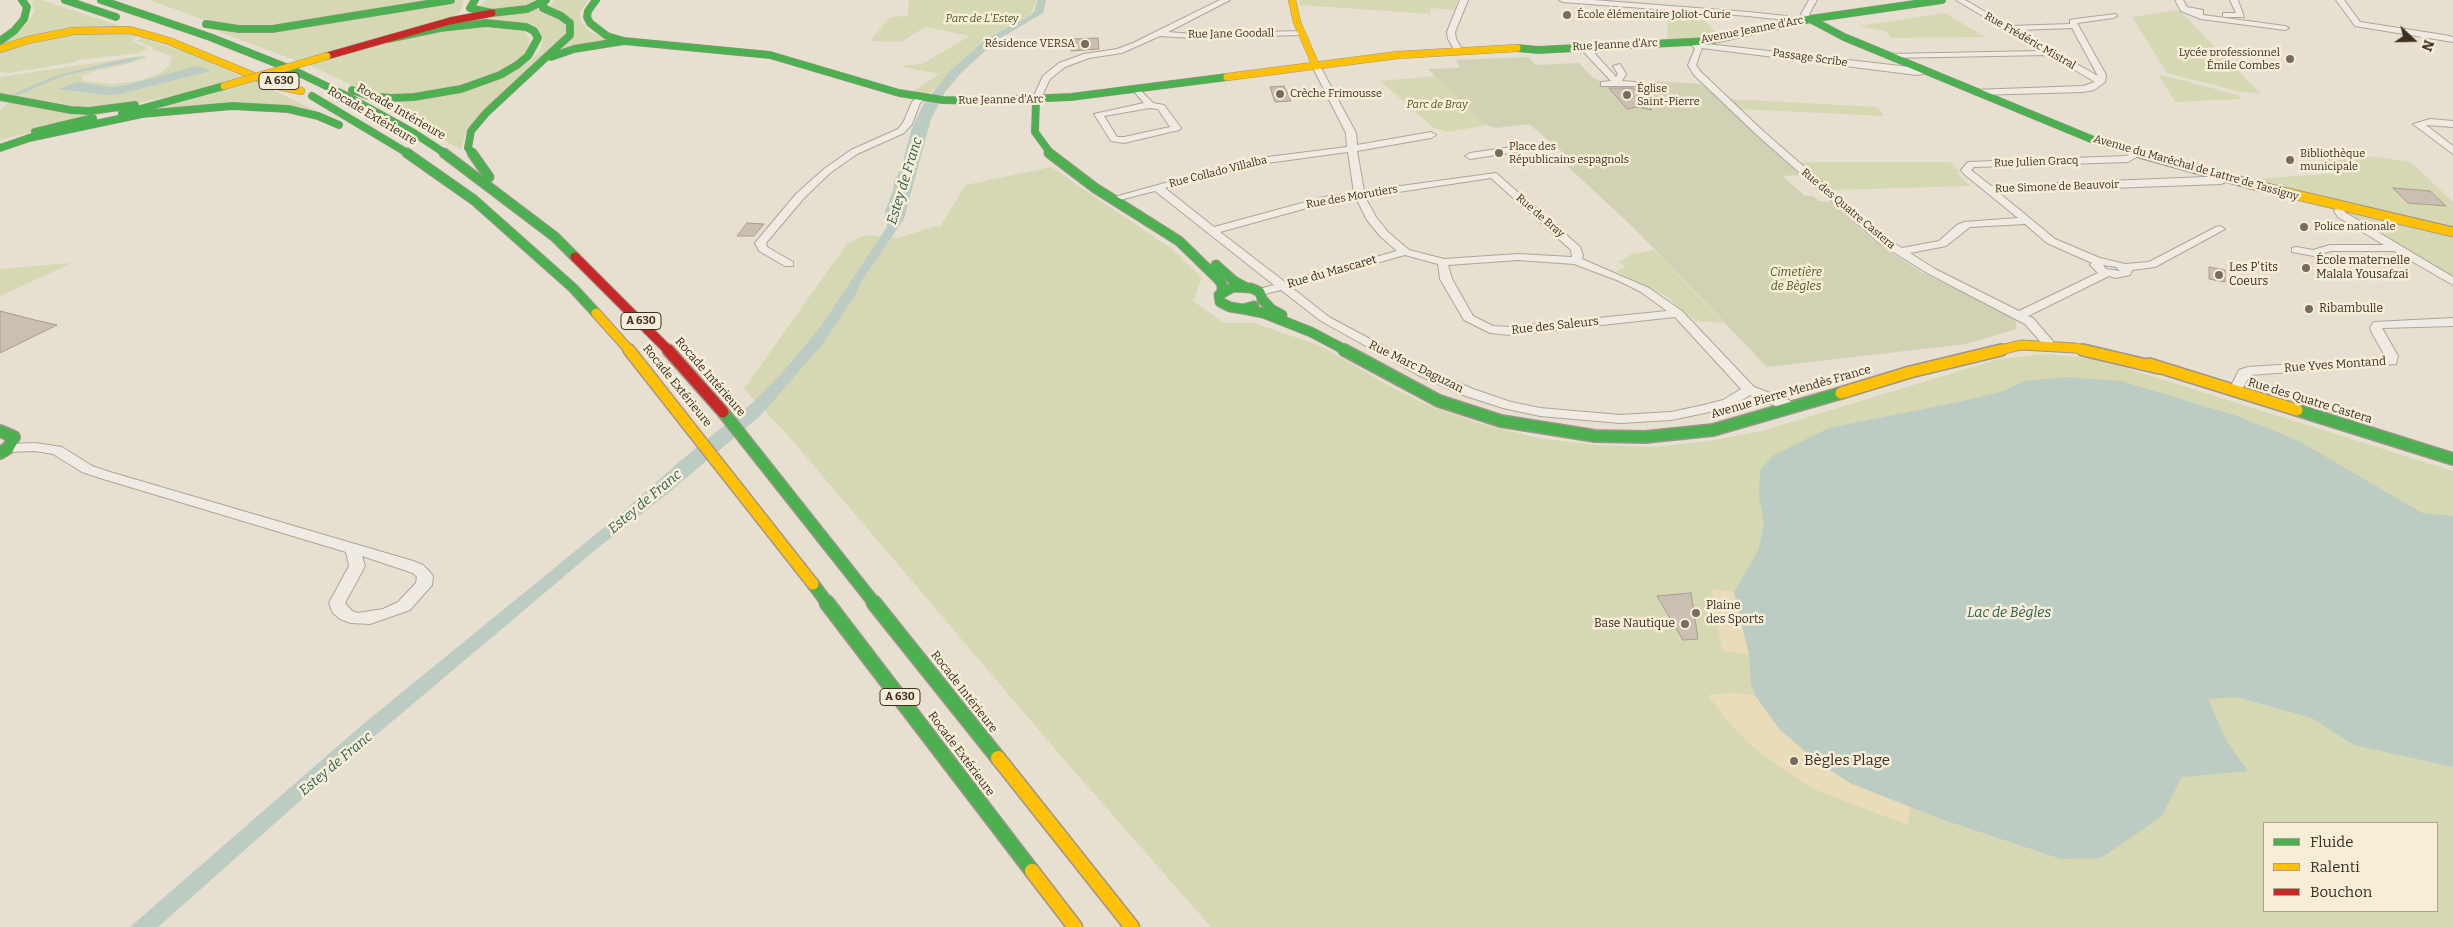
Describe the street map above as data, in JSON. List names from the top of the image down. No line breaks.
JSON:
{"streets":{"main road":["Avenue Jeanne d'Arc","Rue Jeanne d'Arc","A 630","Rocade Intérieure","Rocade Extérieure","Avenue du Maréchal de Lattre de Tassigny","Rue des Quatre Castera","Avenue Pierre Mendès France"],"street":["Rue Jane Goodall","Rue Frédéric Mistral","Passage Scribe","Rue Julien Gracq","Rue Collado Villalba","Rue Simone de Beauvoir","Rue des Morutiers","Rue de Bray","Rue du Mascaret","Rue des Saleurs","Rue Yves Montand","Rue Marc Daguzan"]},"crossings":[["Avenue Jeanne d'Arc","Rue Jeanne d'Arc"],["Avenue Jeanne d'Arc","Passage Scribe"],["Avenue Jeanne d'Arc","Avenue du Maréchal de Lattre de Tassigny"],["Avenue Jeanne d'Arc","Rue des Quatre Castera"],["Rue Jeanne d'Arc","Passage Scribe"],["Rue Jeanne d'Arc","Rue des Quatre Castera"],["Passage Scribe","Avenue du Maréchal de Lattre de Tassigny"],["Passage Scribe","Rue des Quatre Castera"],["Rue Julien Gracq","Avenue du Maréchal de Lattre de Tassigny"],["Rue Julien Gracq","Rue Simone de Beauvoir"],["Avenue du Maréchal de Lattre de Tassigny","Rue Simone de Beauvoir"],["Rue Collado Villalba","Rue Marc Daguzan"],["Rue des Morutiers","Rue de Bray"],["Rue des Morutiers","Rue Marc Daguzan"],["Rue des Quatre Castera","Rue Yves Montand"],["Rue des Quatre Castera","Avenue Pierre Mendès France"],["Rue du Mascaret","Rue Marc Daguzan"],["Rue du Mascaret","Avenue Pierre Mendès France"]],"water":["Estey de Franc","Lac de Bègles"],"parks":["Parc de L'Estey","Parc de Bray","Cimetière de Bègles"],"places":["École élémentaire Joliot-Curie","Résidence VERSA","Lycée professionnel Émile Combes","Crèche Frimousse","Église Saint-Pierre","Place des Républicains espagnols","Bibliothèque municipale","Police nationale","École maternelle Malala Yousafzai","Les P'tits Coeurs","Ribambulle","Plaine des Sports","Base Nautique","Bègles Plage"],"legend":["Fluide","Ralenti","Bouchon"],"north":"right"}
